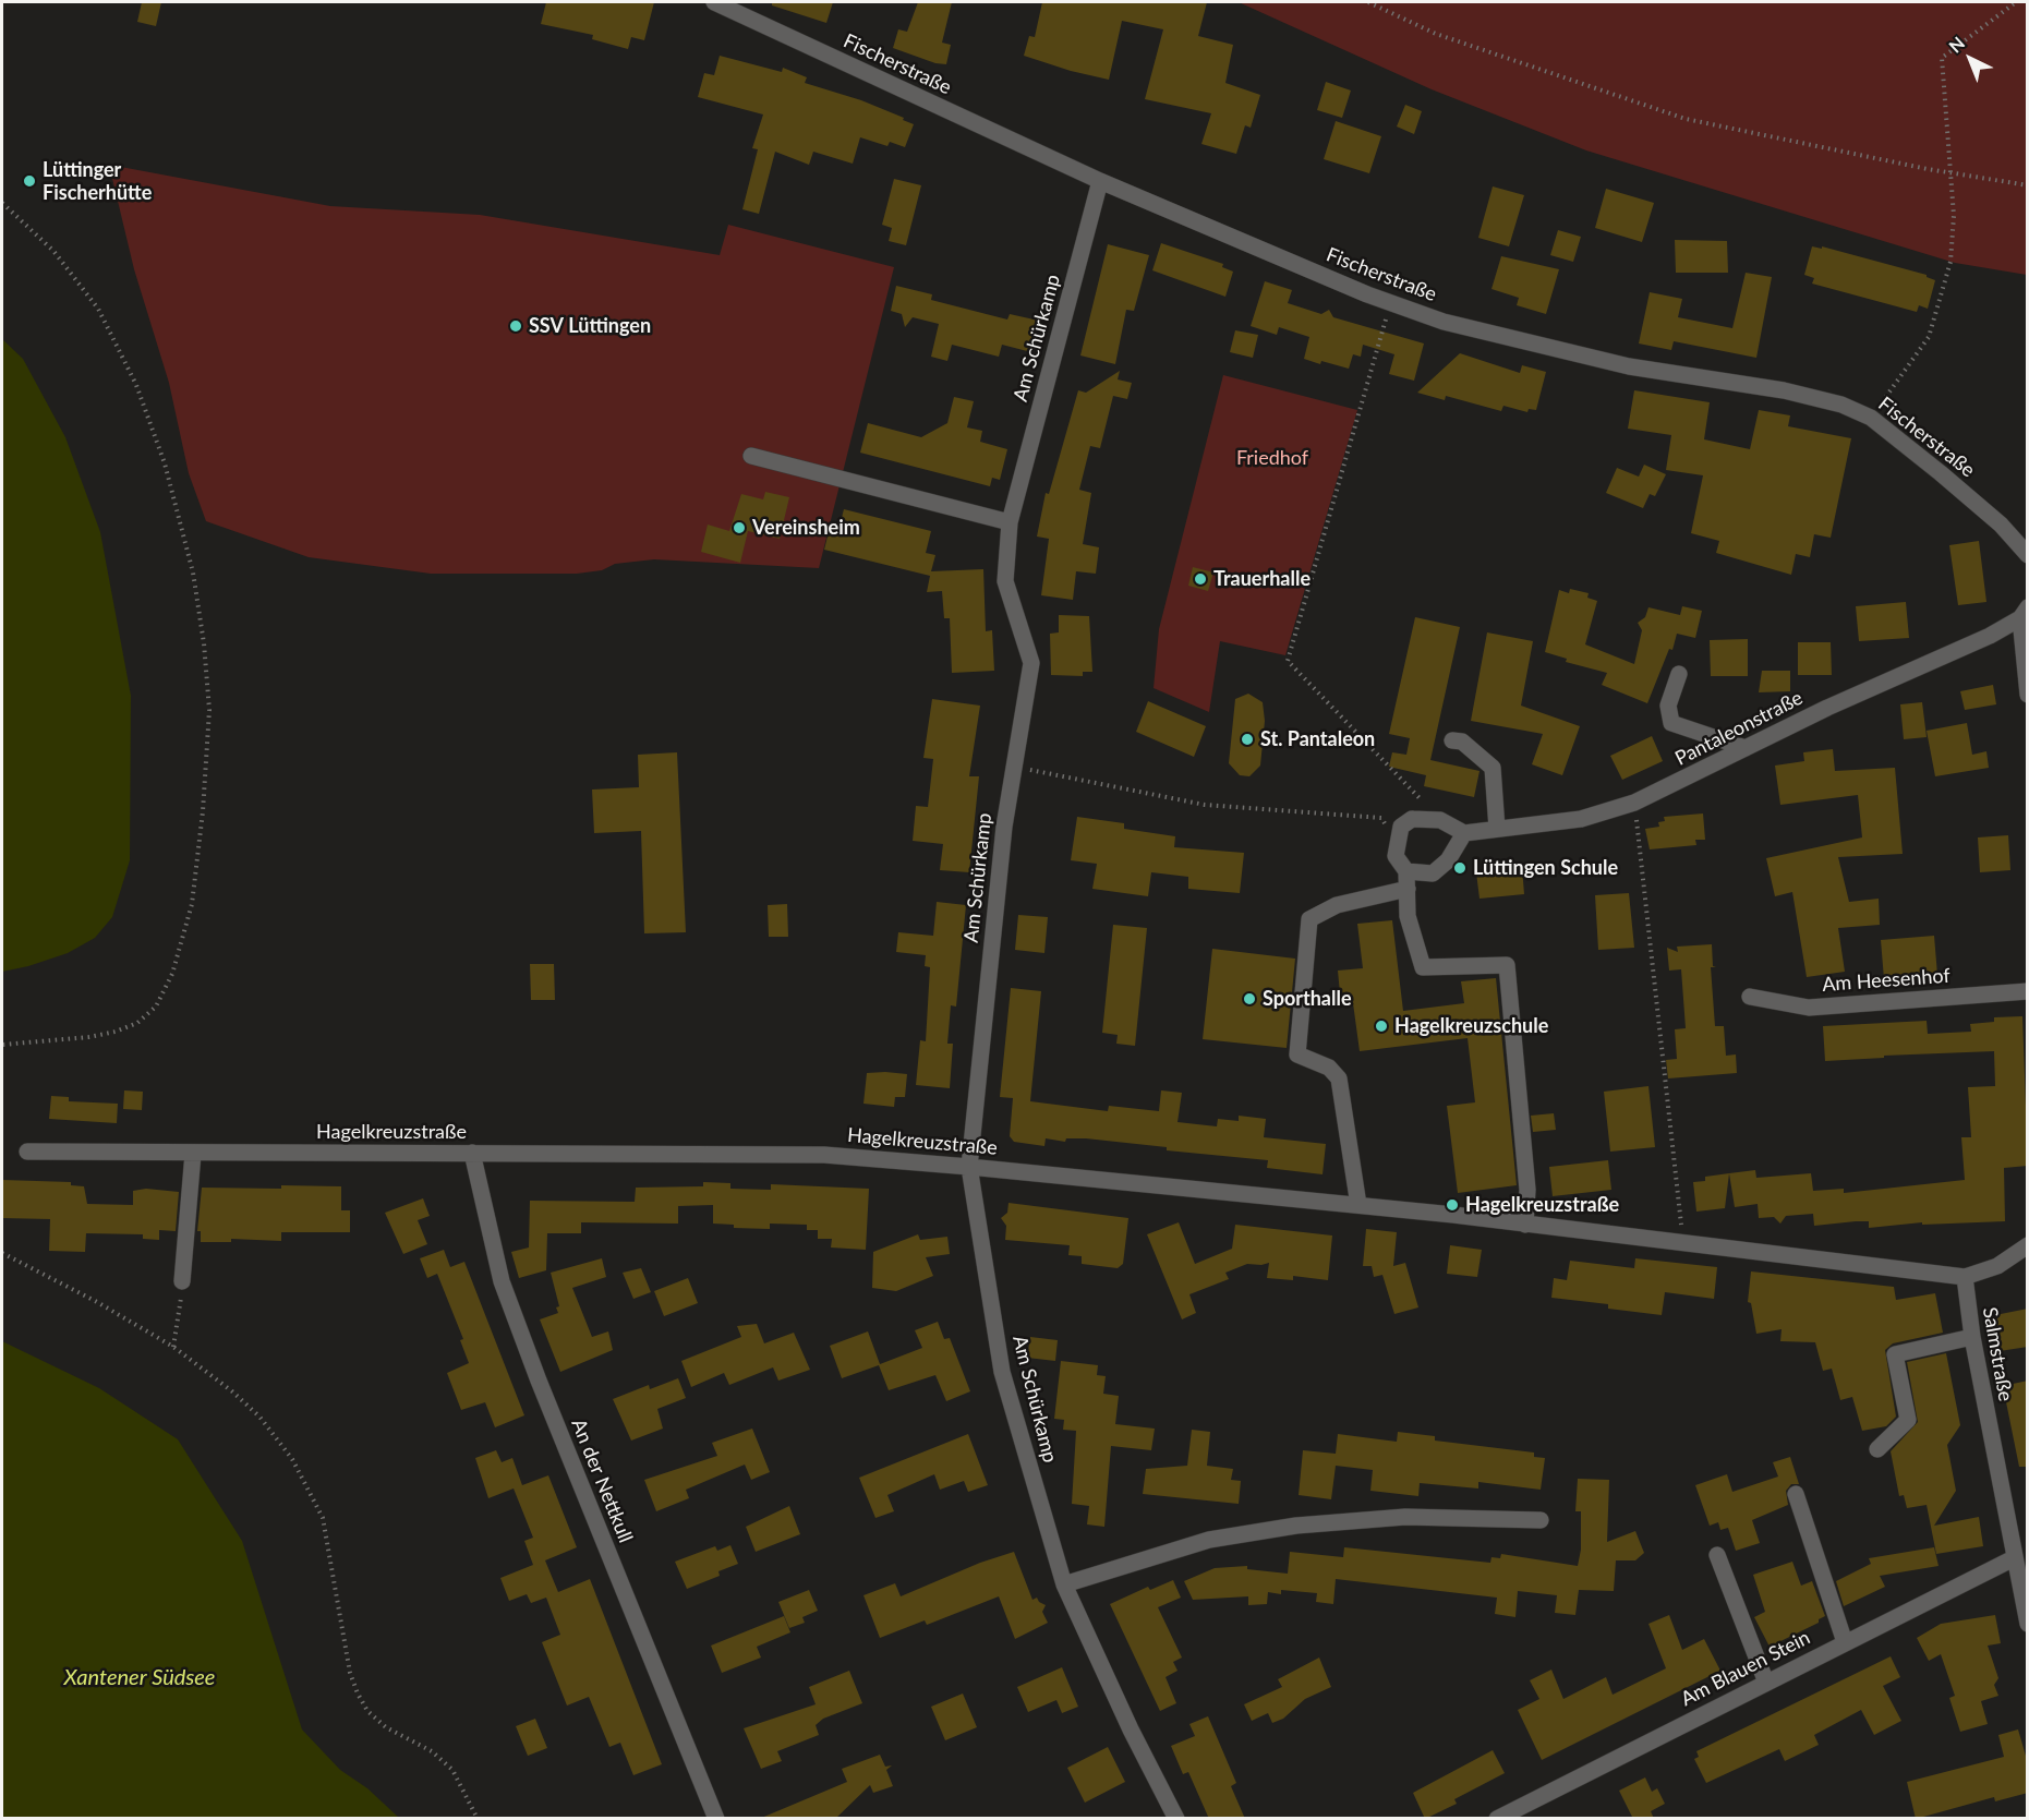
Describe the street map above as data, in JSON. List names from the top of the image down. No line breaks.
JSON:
{"streets":{"street":["Fischerstraße","Am Schürkamp","Pantaleonstraße","Am Heesenhof","Hagelkreuzstraße","Salmstraße","An der Nettkull","Am Blauen Stein"]},"crossings":[["Fischerstraße","Am Schürkamp"],["Am Schürkamp","Hagelkreuzstraße"],["Hagelkreuzstraße","Salmstraße"],["Hagelkreuzstraße","An der Nettkull"],["Salmstraße","Am Blauen Stein"]],"water":["Xantener Südsee"],"parks":["Friedhof"],"places":["Lüttinger Fischerhütte","SSV Lüttingen","Vereinsheim","Trauerhalle","St. Pantaleon","Lüttingen Schule","Sporthalle","Hagelkreuzschule","Hagelkreuzstraße"],"north":"top left"}
